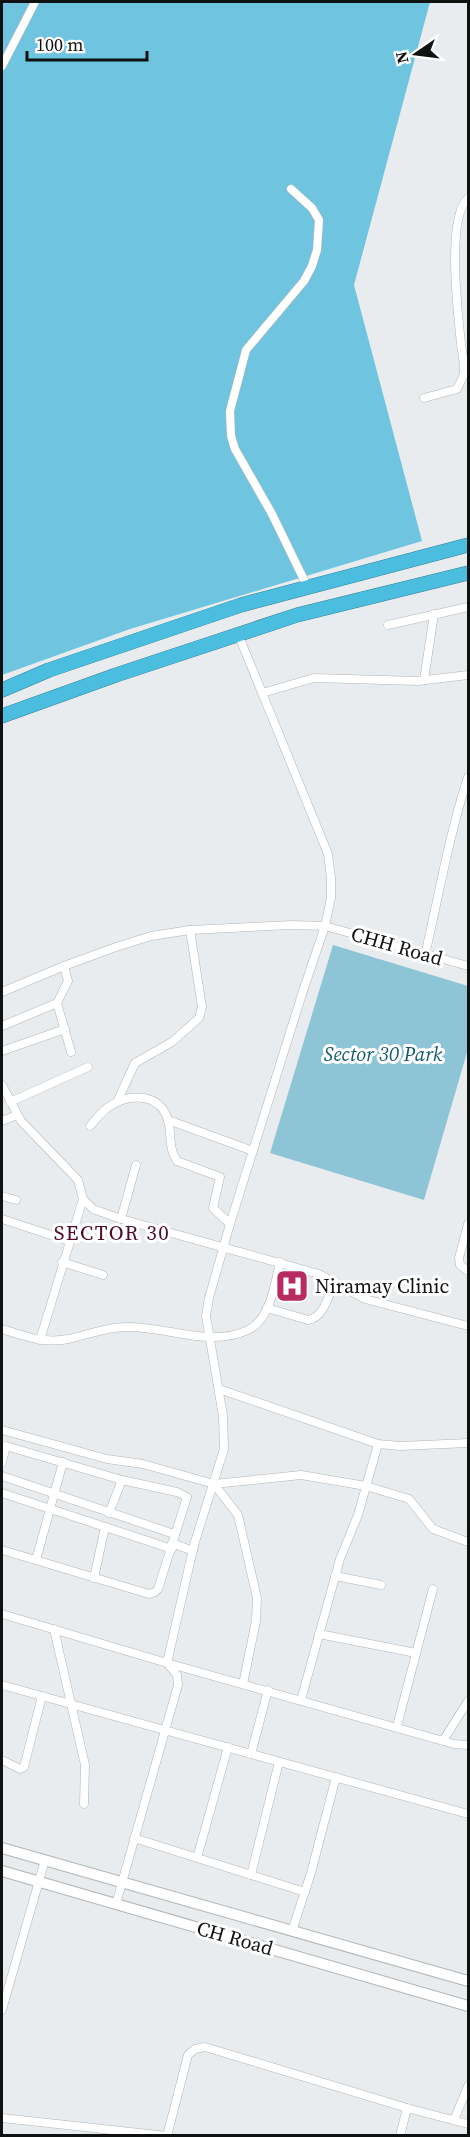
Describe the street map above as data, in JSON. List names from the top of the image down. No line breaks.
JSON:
{"streets":{"street":["CHH Road","CH Road"]},"districts":["SECTOR 30"],"parks":["Sector 30 Park"],"places":{"hospital":["Niramay Clinic"]},"scale_bar":"100 m","north":"left"}
